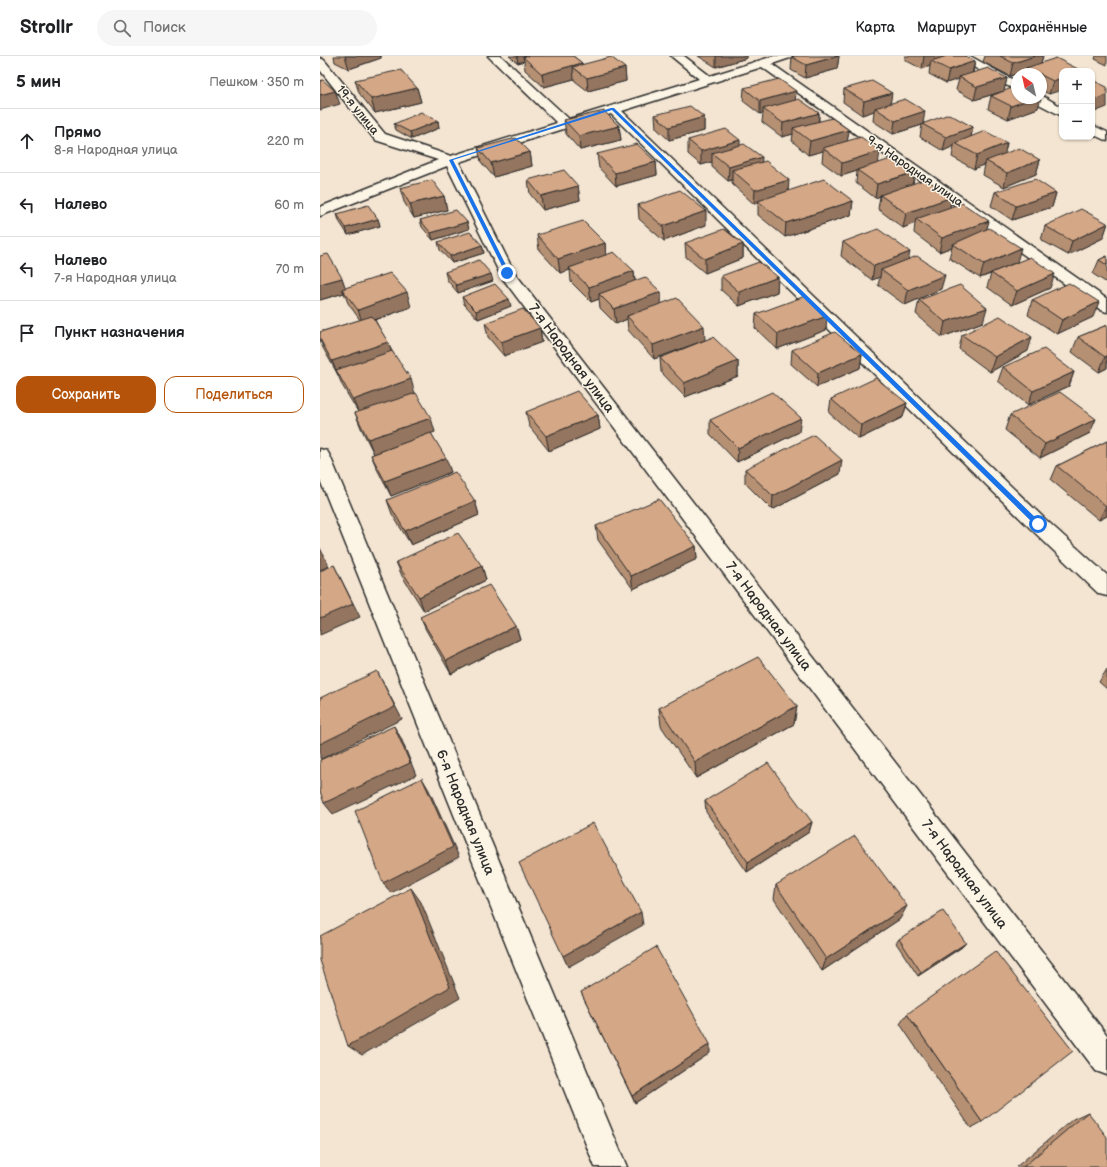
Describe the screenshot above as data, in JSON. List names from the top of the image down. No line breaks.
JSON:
{"streets":{"street":["19-я улица","9-я Народная улица","7-я Народная улица","6-я Народная улица"]},"crossings":[["19-я улица","7-я Народная улица"]],"north":"top left","page":{"header":"Strollr","search":"Поиск","nav":["Карта","Маршрут","Сохранённые"],"heading":["5 мин","Пешком · 350 m"],"map_buttons":["+","−"],"list":[["Прямо","8-я Народная улица","220 m"],["Налево","60 m"],["Налево","7-я Народная улица","70 m"],"Пункт назначения"],"buttons":["Сохранить","Поделиться"]}}
